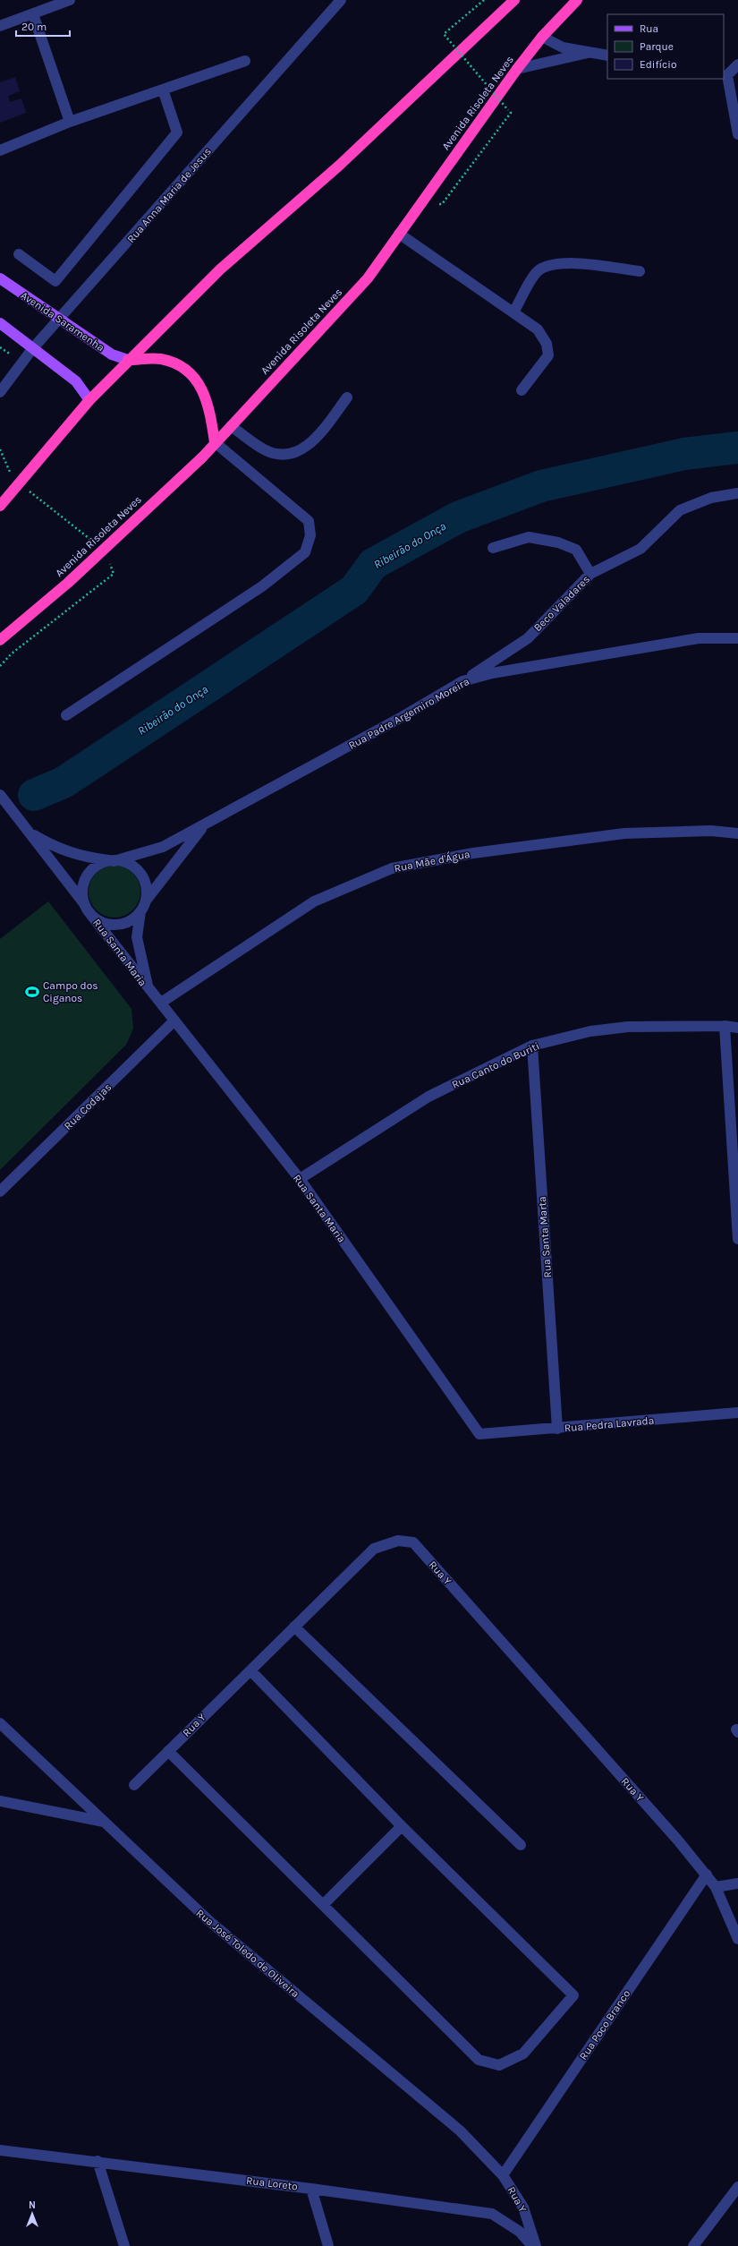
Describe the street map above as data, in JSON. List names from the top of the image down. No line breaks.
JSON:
{"streets":{"highway":["Avenida Risoleta Neves"],"main road":["Avenida Saramenha"],"street":["Rua Anna Maria de Jesus","Beco Valadares","Rua Padre Argemiro Moreira","Rua Mãe d'Água","Rua Santa Maria","Rua Canto do Buriti","Rua Codajas","Rua Santa Marta","Rua Pedra Lavrada","Rua Y","Rua José Toledo de Oliveira","Rua Poco Branco","Rua Loreto"]},"crossings":[["Rua Anna Maria de Jesus","Avenida Saramenha"],["Beco Valadares","Rua Padre Argemiro Moreira"],["Rua Padre Argemiro Moreira","Rua Santa Maria"],["Rua Mãe d'Água","Rua Santa Maria"],["Rua Santa Maria","Rua Canto do Buriti"],["Rua Santa Maria","Rua Codajas"],["Rua Santa Maria","Rua Pedra Lavrada"],["Rua Canto do Buriti","Rua Santa Marta"],["Rua Santa Marta","Rua Pedra Lavrada"],["Rua Y","Rua José Toledo de Oliveira"],["Rua Y","Rua Poco Branco"],["Rua José Toledo de Oliveira","Rua Poco Branco"]],"water":["Ribeirão do Onça"],"places":{"sports":["Campo dos Ciganos"]},"legend":["Rua","Parque","Edifício"],"scale_bar":"20 m","north":"top"}
